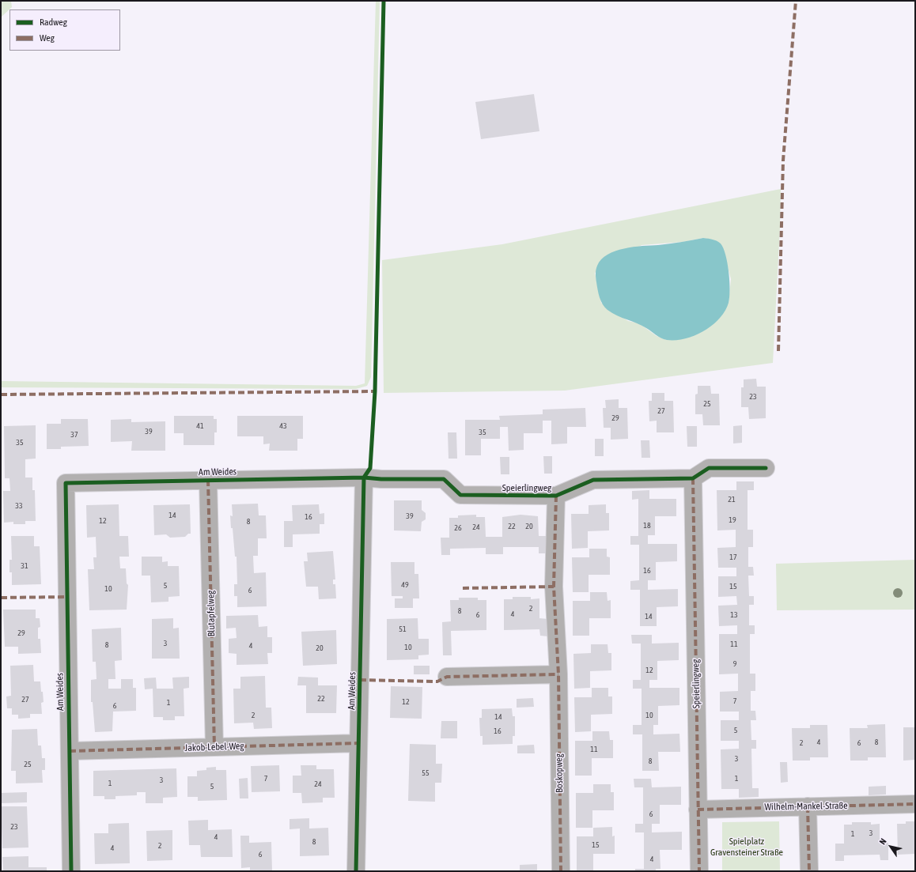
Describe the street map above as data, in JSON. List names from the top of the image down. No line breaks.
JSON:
{"streets":{"street":["Am Weides","Speierlingweg","Blutapfelweg","Jakob-Lebel-Weg","Boskopweg","Wilhelm-Mankel-Straße"]},"crossings":[["Am Weides","Speierlingweg"],["Am Weides","Blutapfelweg"],["Am Weides","Jakob-Lebel-Weg"],["Speierlingweg","Boskopweg"],["Speierlingweg","Wilhelm-Mankel-Straße"],["Blutapfelweg","Jakob-Lebel-Weg"]],"parks":["Spielplatz Gravensteiner Straße"],"house_numbers":["23","25","27","29","41","43","39","35","37","35","21","33","14","39","16","19","12","8","18","22","20","24","26","17","31","16","49","5","15","10","6","2","8","4","6","13","14","51","29","3","11","8","4","10","20","9","12","22","27","7","12","1","6","2","10","14","5","16","4","8","2","6","11","3","8","25","55","7","1","3","1","24","5","6","23","3","1","4","8","15","2","4","6","4"],"legend":["Radweg","Weg"],"north":"top left"}
